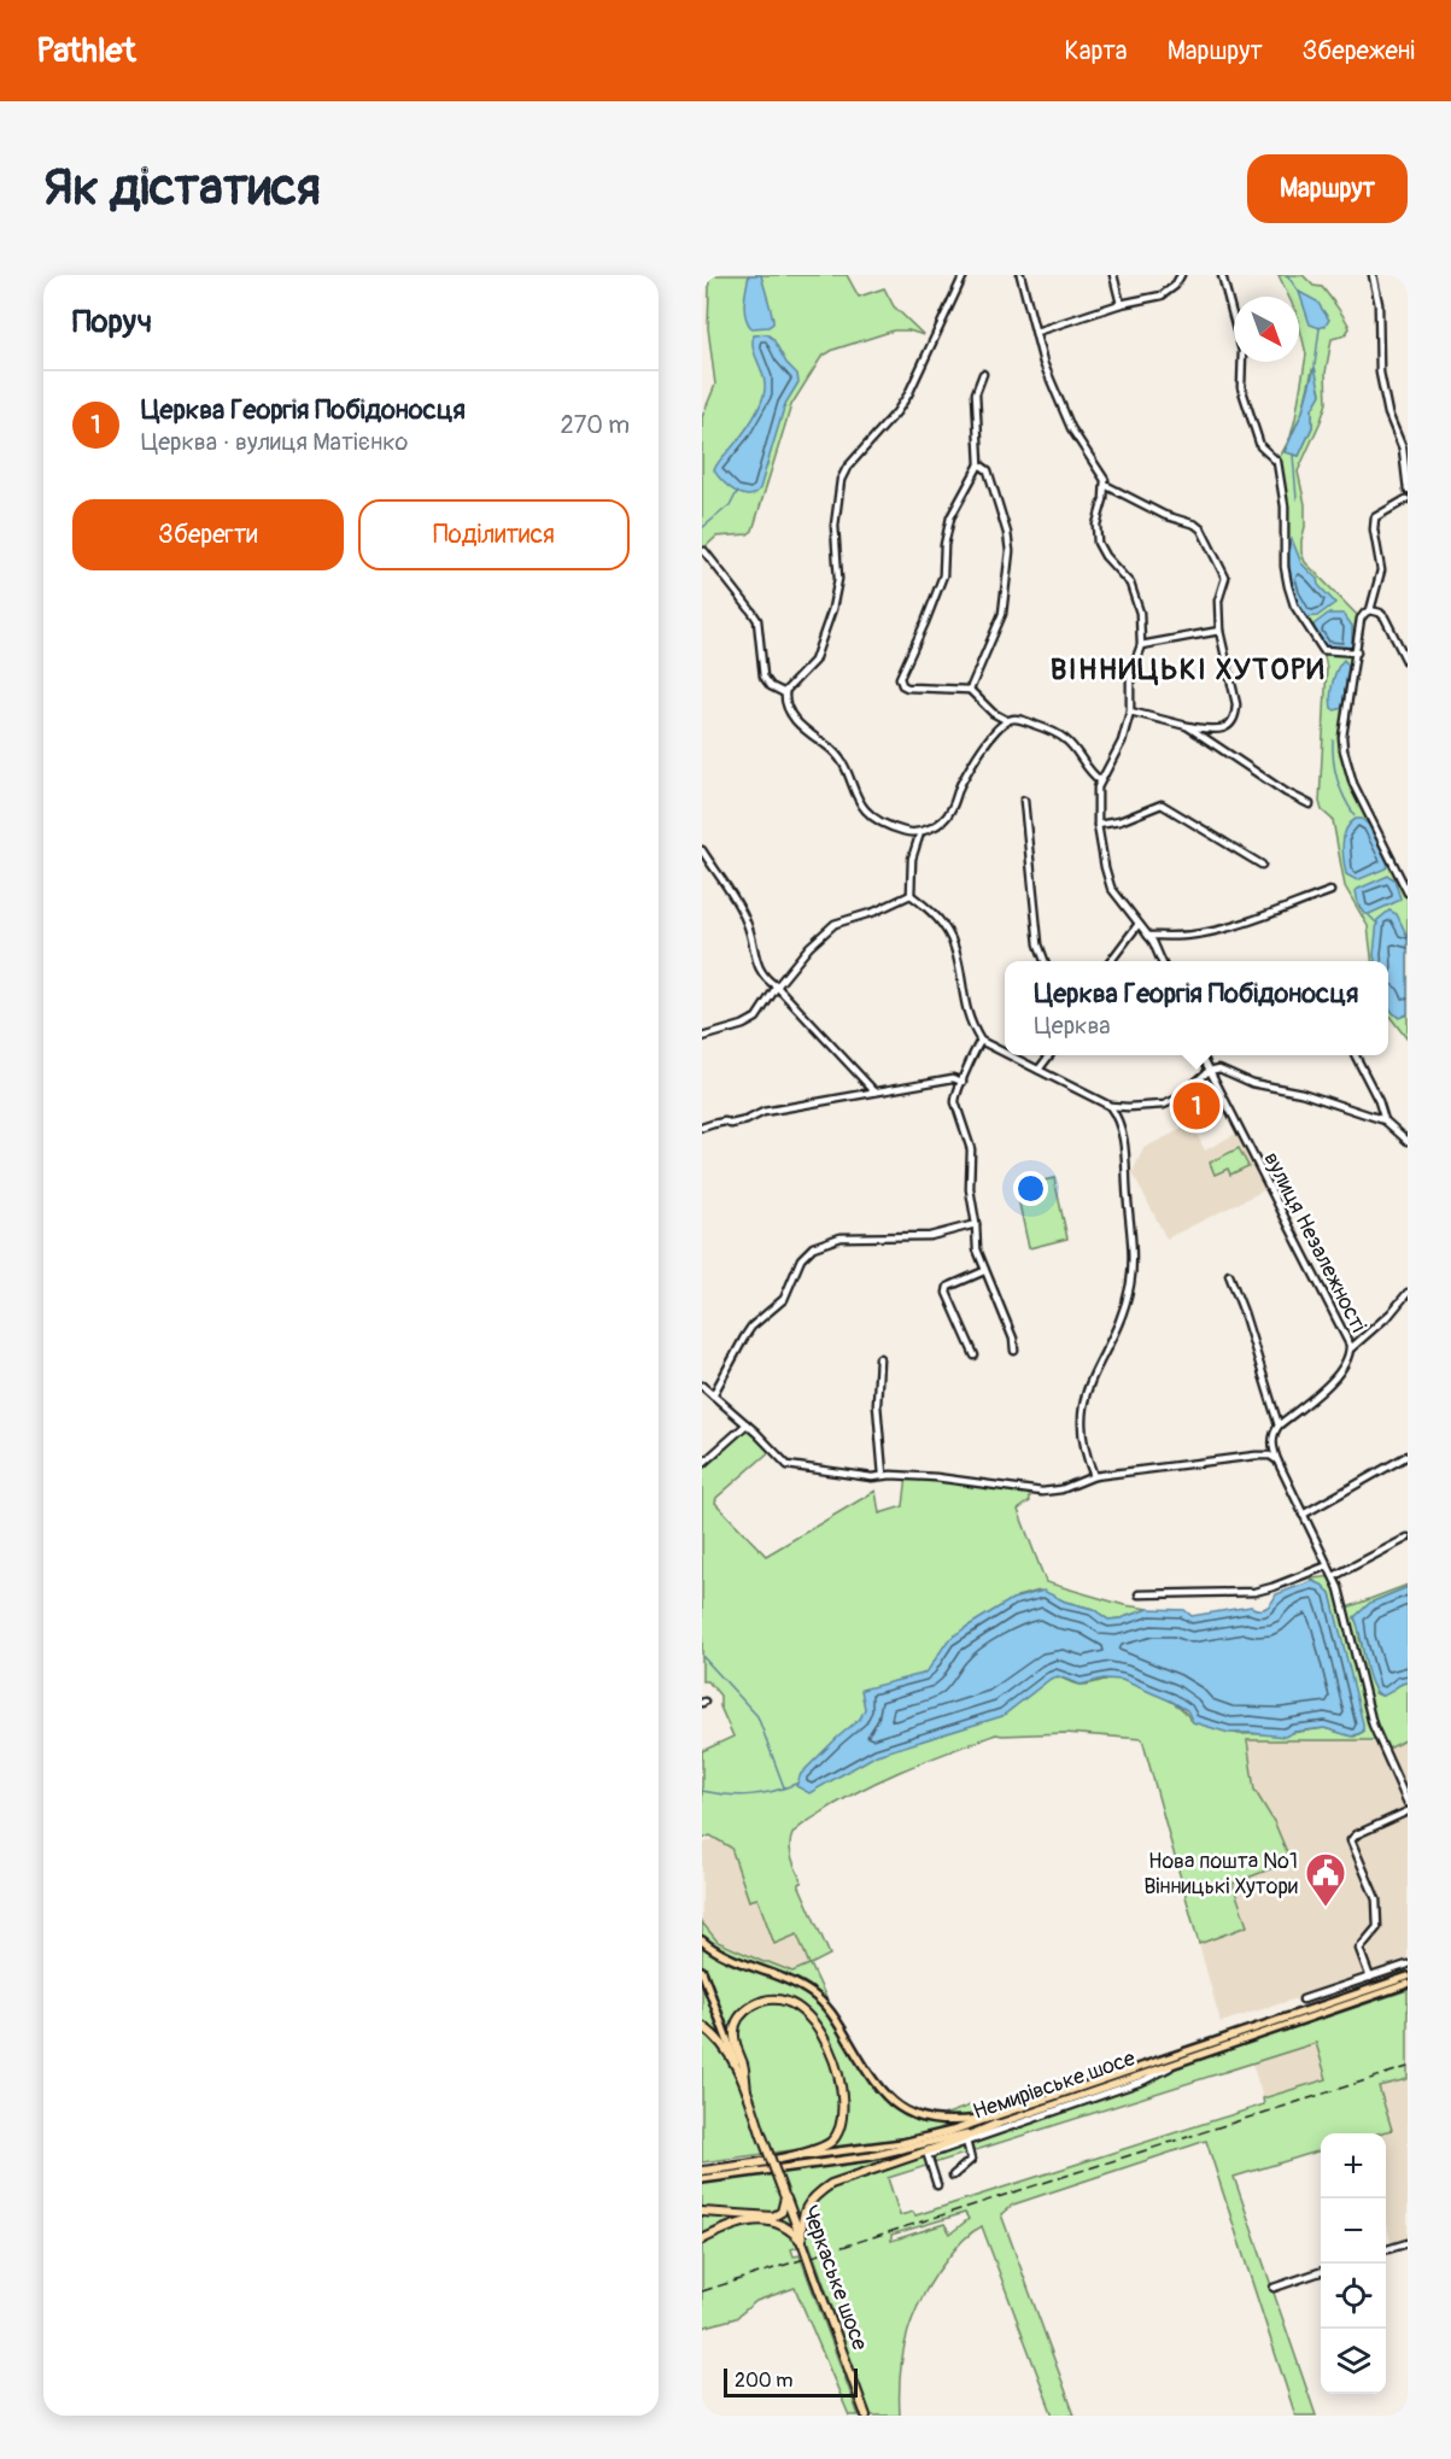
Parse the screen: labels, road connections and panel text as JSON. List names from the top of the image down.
{
  "streets": {
    "highway": ["Черкаське шосе"],
    "main road": ["Немирівське шосе"],
    "street": ["вулиця Незалежності"]
  },
  "districts": ["ВІННИЦЬКІ ХУТОРИ"],
  "places": {
    "public building": ["Нова пошта №1 Вінницькі Хутори"]
  },
  "scale_bar": "200 m",
  "north": "bottom right",
  "page": {
    "header": "Pathlet",
    "nav": ["Карта", "Маршрут", "Збережені"],
    "buttons": [
      "Маршрут",
      ["Зберегти", "Поділитися"]
    ],
    "title": "Як дістатися",
    "heading": "Поруч",
    "list": [
      {
        "mark": "1",
        "name": "Церква Георгія Побідоносця",
        "note": "Церква · вулиця Матієнко",
        "value": "270 m"
      }
    ],
    "popup": ["Церква Георгія Побідоносця", "Церква"],
    "pins": "1",
    "map_buttons": ["+", "−"],
    "scale": "200 m"
  }
}
